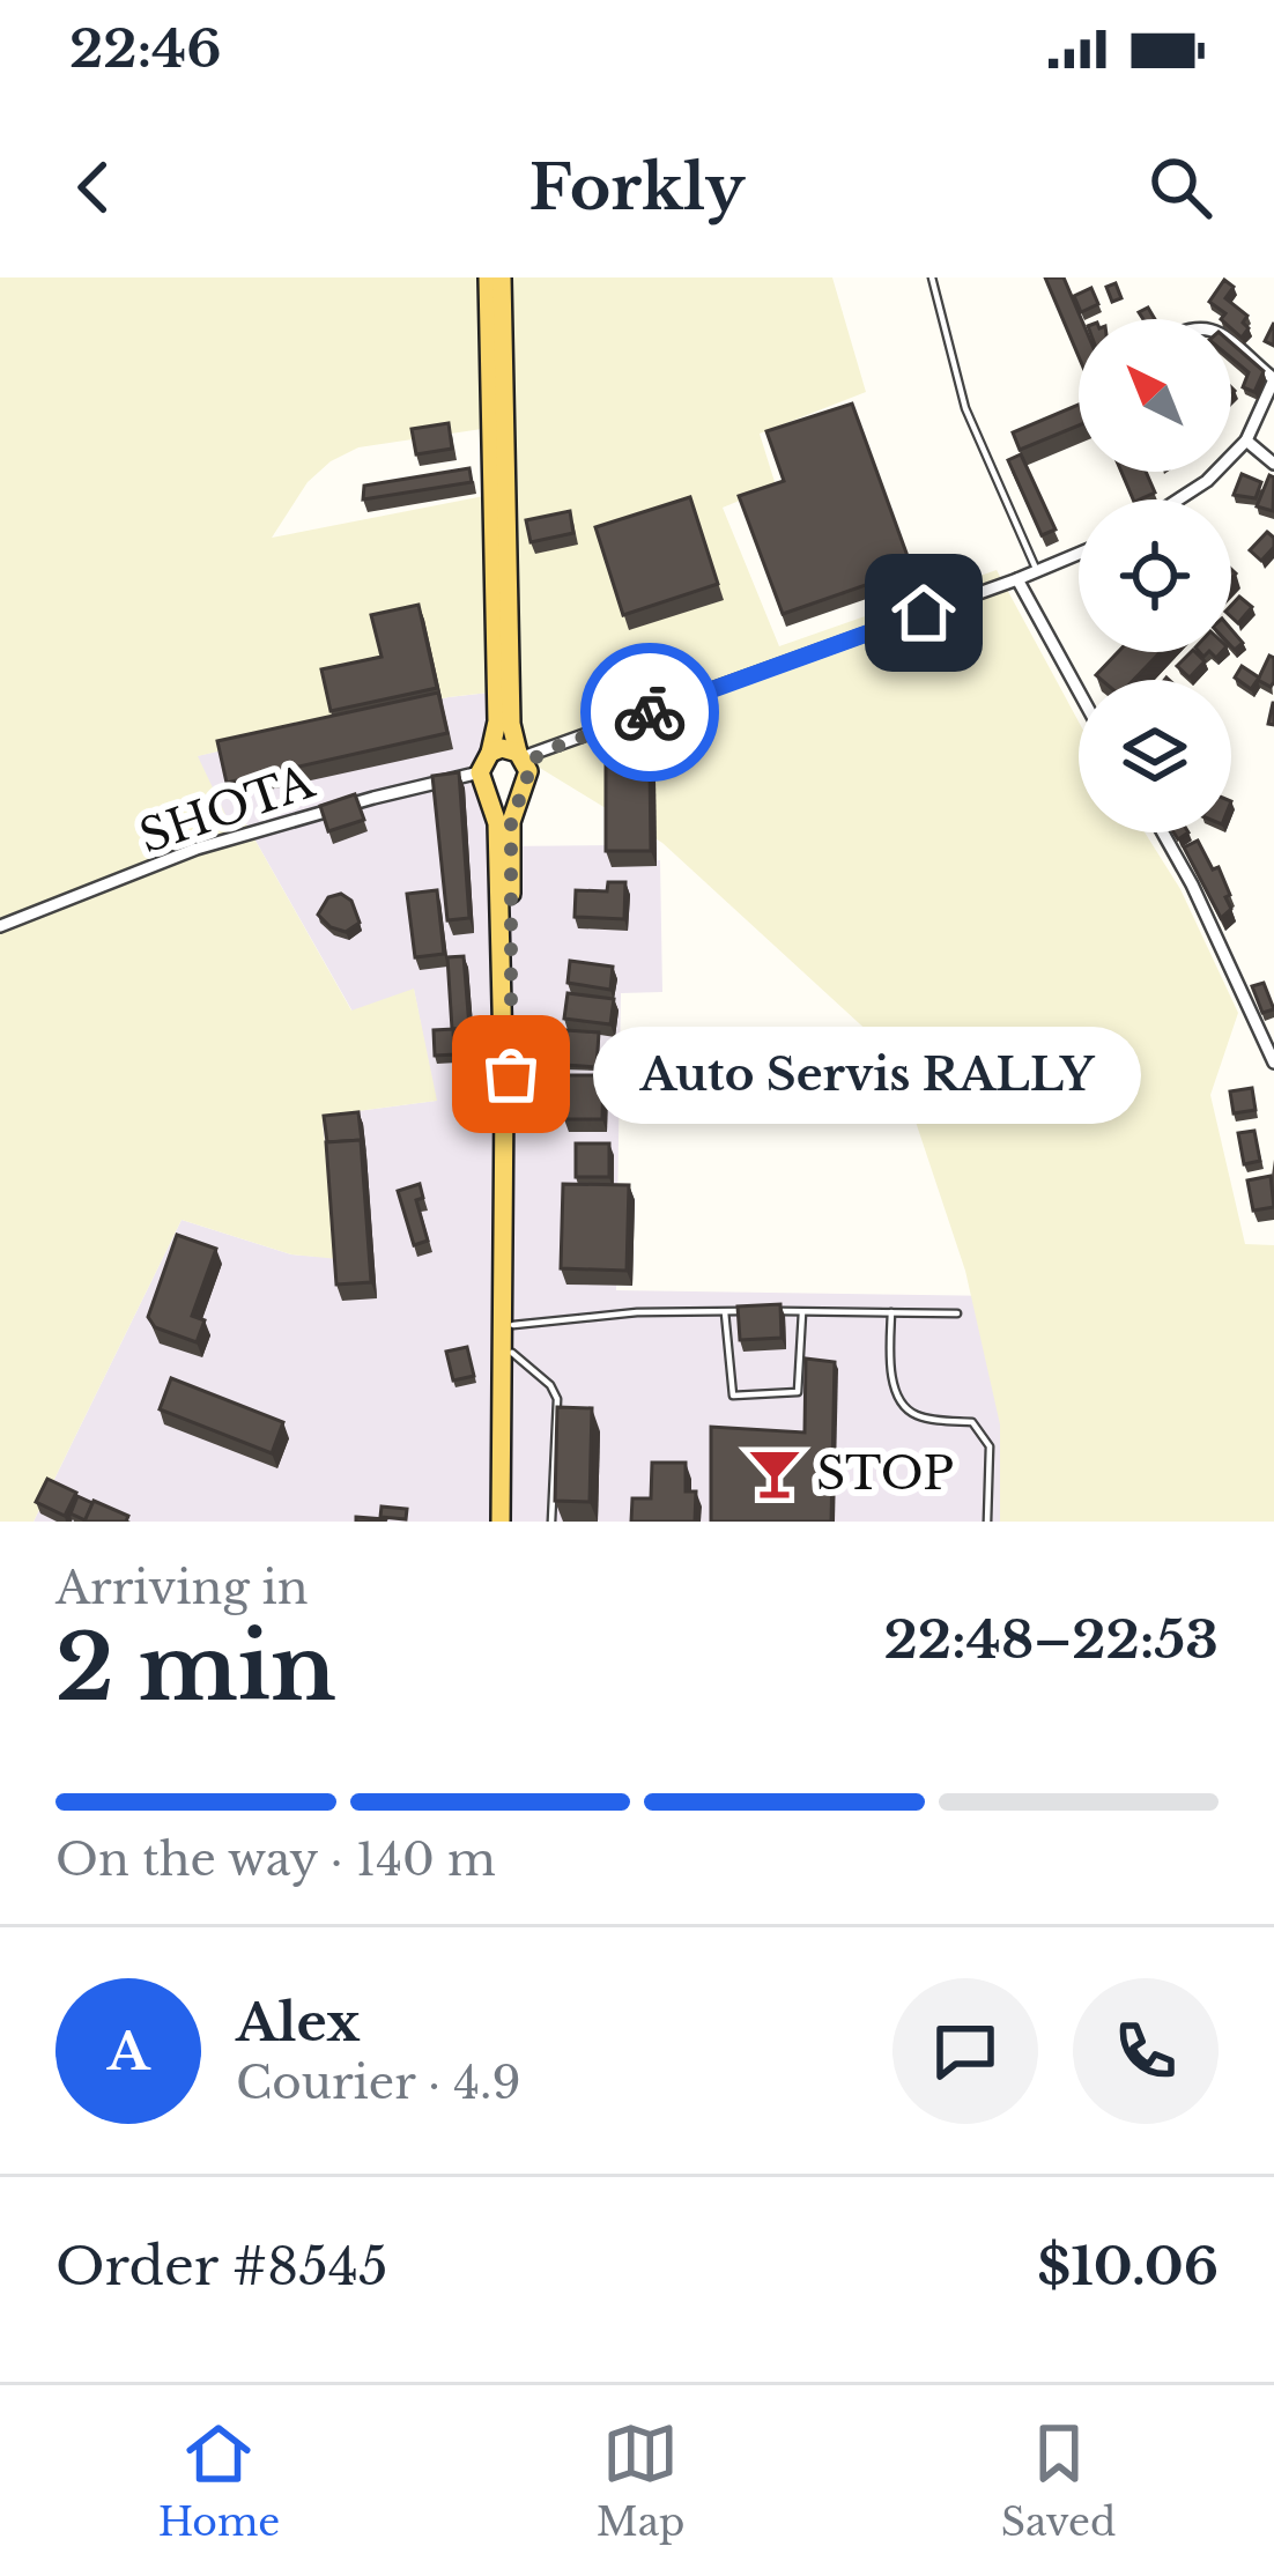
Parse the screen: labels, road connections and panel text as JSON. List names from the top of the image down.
{
  "streets": {
    "street": ["SHOTA"]
  },
  "places": {
    "other": ["Auto Servis RALLY"],
    "bar": ["STOP"]
  },
  "north": "top left",
  "page": {
    "status": "22:46",
    "header": "Forkly",
    "bubble": "Auto Servis RALLY",
    "heading": ["2 min", "Arriving in", "22:48–22:53"],
    "panel": [
      "Alex",
      "Courier · 4.9",
      "Order #8545",
      "$10.06"
    ],
    "bar": "On the way · 140 m",
    "round": "A",
    "tabs": ["Home", "Map", "Saved"]
  }
}
